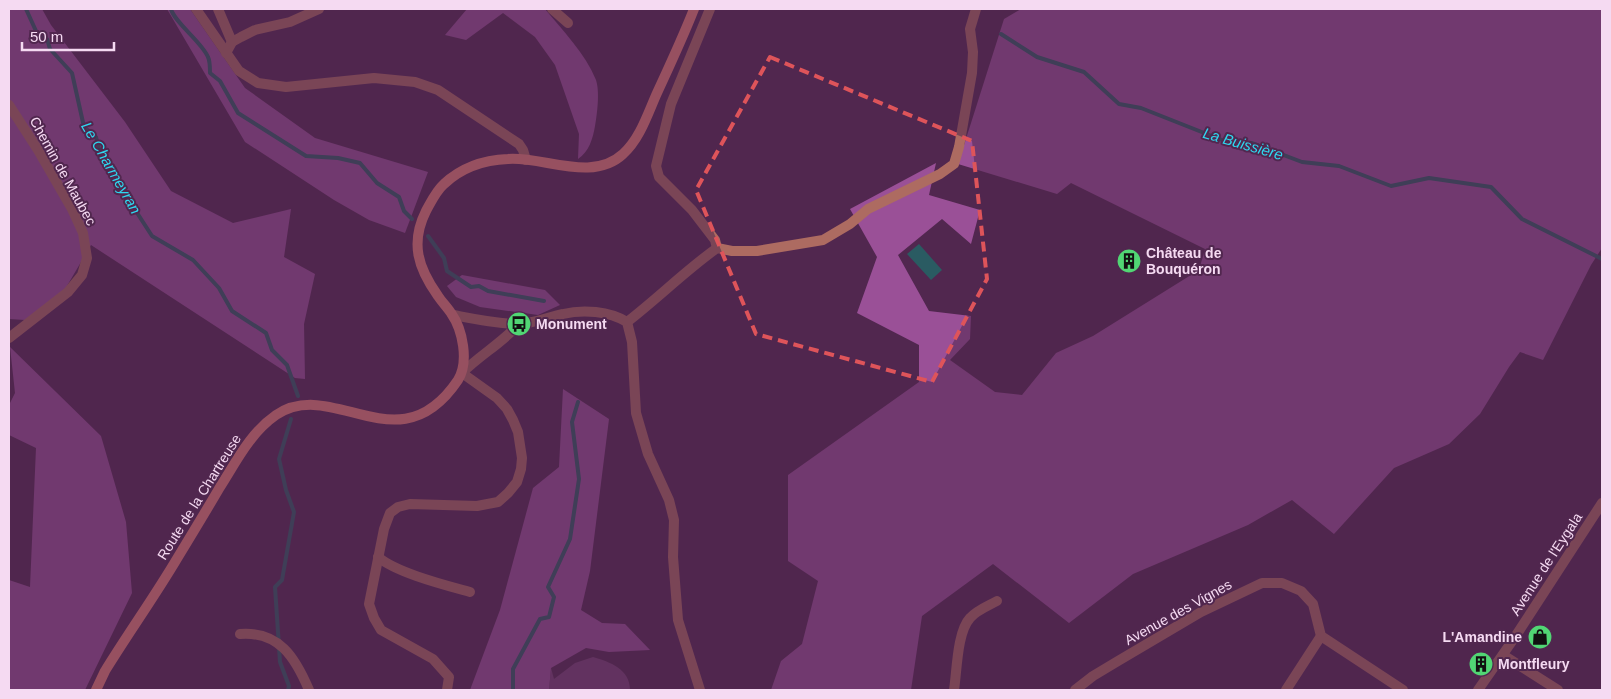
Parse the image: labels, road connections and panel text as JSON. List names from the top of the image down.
{
  "streets": {
    "main road": ["Route de la Chartreuse"],
    "street": ["Chemin de Maubec", "Avenue de l'Eygala", "Avenue des Vignes"]
  },
  "water": ["La Buissière", "Le Charmeyran"],
  "places": {
    "building": ["Château de Bouquéron", "Montfleury"],
    "bus stop": ["Monument"],
    "shop": ["L'Amandine"]
  },
  "scale_bar": "50 m"
}
